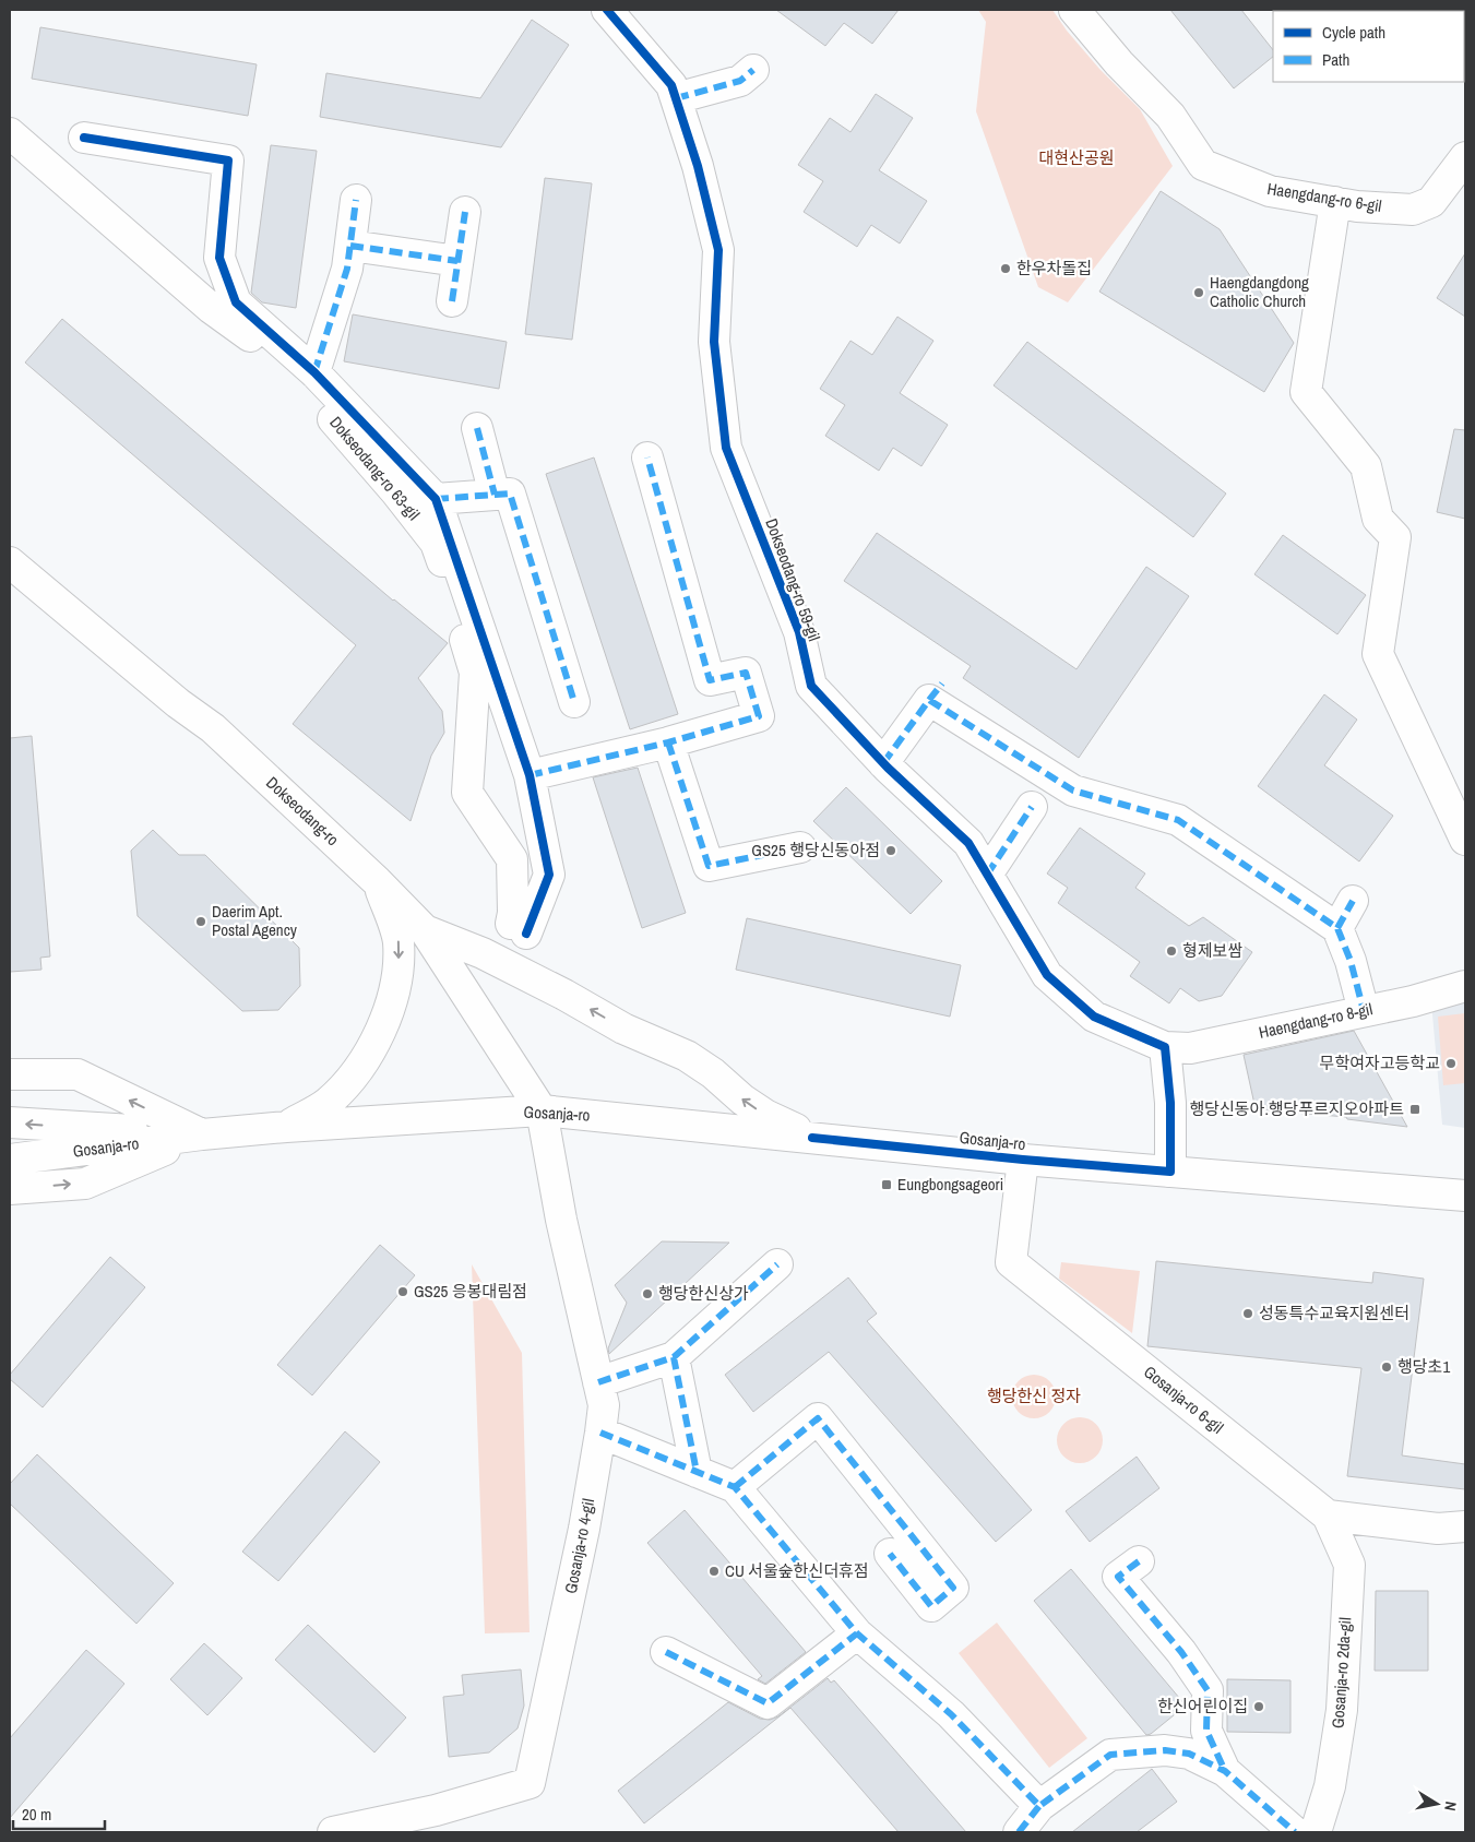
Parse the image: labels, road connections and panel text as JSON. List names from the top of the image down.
{
  "streets": {
    "street": [
      "Haengdang-ro 6-gil",
      "Dokseodang-ro 63-gil",
      "Dokseodang-ro 59-gil",
      "Dokseodang-ro",
      "Haengdang-ro 8-gil",
      "Gosanja-ro",
      "Gosanja-ro 6-gil",
      "Gosanja-ro 4-gil",
      "Gosanja-ro 2da-gil"
    ]
  },
  "crossings": [
    ["Dokseodang-ro 59-gil", "Haengdang-ro 8-gil"],
    ["Dokseodang-ro", "Gosanja-ro"],
    ["Dokseodang-ro", "Gosanja-ro 4-gil"],
    ["Gosanja-ro", "Gosanja-ro 6-gil"],
    ["Gosanja-ro", "Gosanja-ro 4-gil"],
    ["Gosanja-ro 6-gil", "Gosanja-ro 2da-gil"]
  ],
  "parks": ["대현산공원", "행당한신 정자"],
  "places": {
    "other": [
      "한우차돌집",
      "Haengdangdong Catholic Church",
      "GS25 행당신동아점",
      "Daerim Apt. Postal Agency",
      "형제보쌈",
      "무학여자고등학교",
      "GS25 응봉대림점",
      "행당한신상가",
      "성동특수교육지원센터",
      "행당초1",
      "CU 서울숲한신더휴점",
      "한신어린이집"
    ],
    "transit": ["행당신동아.행당푸르지오아파트", "Eungbongsageori"]
  },
  "legend": ["Cycle path", "Path"],
  "scale_bar": "20 m",
  "north": "right"
}
